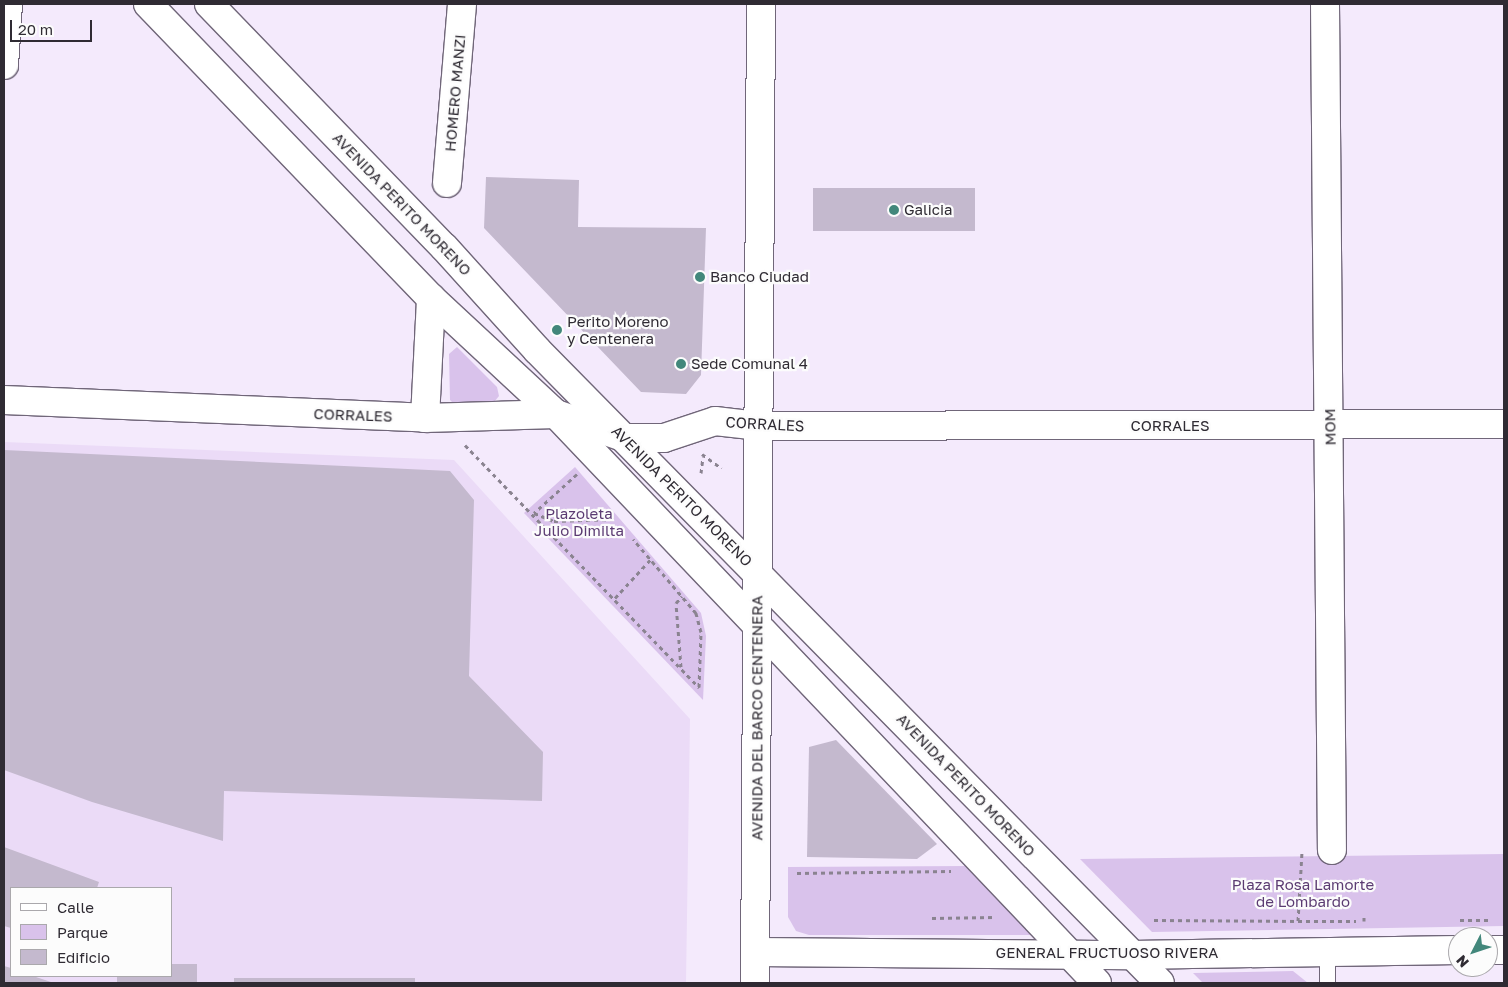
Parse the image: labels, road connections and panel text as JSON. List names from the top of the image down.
{
  "streets": {
    "main road": [
      "HOMERO MANZI",
      "AVENIDA PERITO MORENO",
      "CORRALES",
      "MOM",
      "AVENIDA DEL BARCO CENTENERA",
      "GENERAL FRUCTUOSO RIVERA"
    ]
  },
  "crossings": [
    ["AVENIDA PERITO MORENO", "CORRALES"],
    ["AVENIDA PERITO MORENO", "AVENIDA DEL BARCO CENTENERA"],
    ["AVENIDA PERITO MORENO", "GENERAL FRUCTUOSO RIVERA"],
    ["CORRALES", "MOM"],
    ["CORRALES", "AVENIDA DEL BARCO CENTENERA"],
    ["AVENIDA DEL BARCO CENTENERA", "GENERAL FRUCTUOSO RIVERA"]
  ],
  "parks": ["Plazoleta Julio Dimilta", "Plaza Rosa Lamorte de Lombardo"],
  "places": [
    "Galicia",
    "Banco Ciudad",
    "Perito Moreno y Centenera",
    "Sede Comunal 4"
  ],
  "legend": ["Calle", "Parque", "Edificio"],
  "scale_bar": "20 m",
  "north": "bottom left"
}
